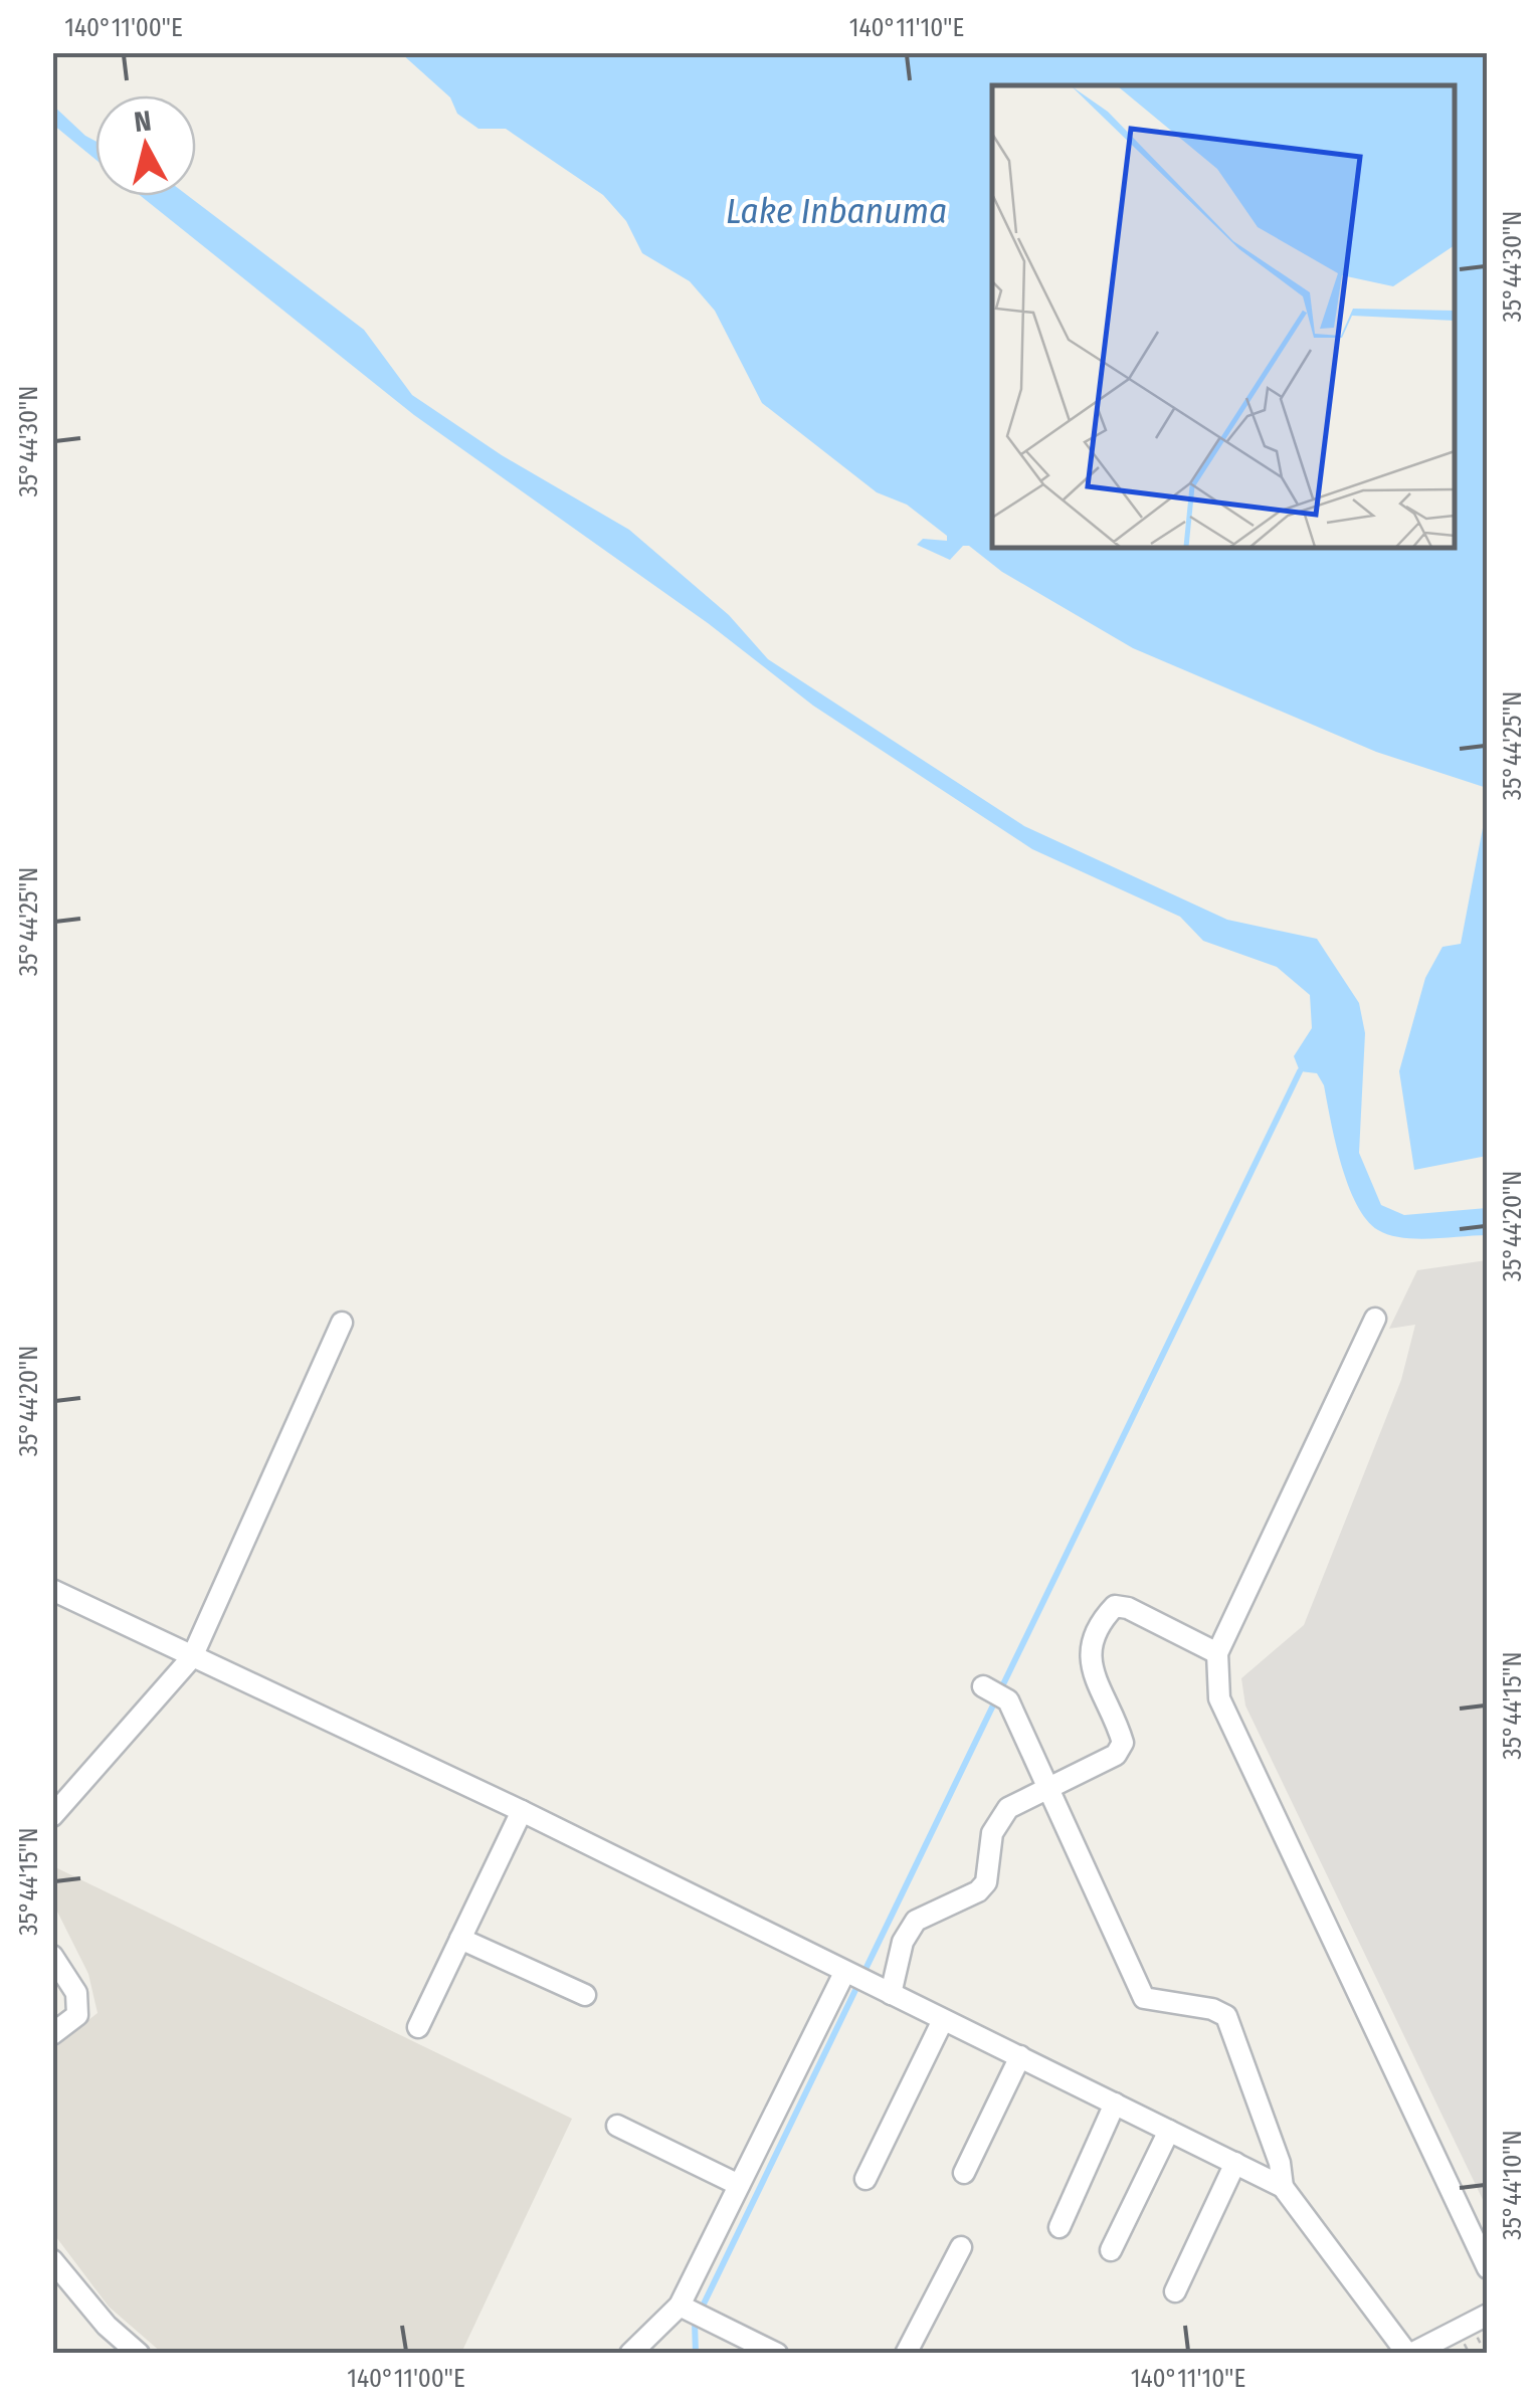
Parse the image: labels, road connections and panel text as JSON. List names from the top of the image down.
{
  "water": ["Lake Inbanuma"],
  "north": "top",
  "coordinates": [
    "140°11'00\"E",
    "140°11'10\"E",
    "35°44'30\"N",
    "35°44'25\"N",
    "35°44'20\"N",
    "35°44'15\"N",
    "35°44'10\"N"
  ]
}
